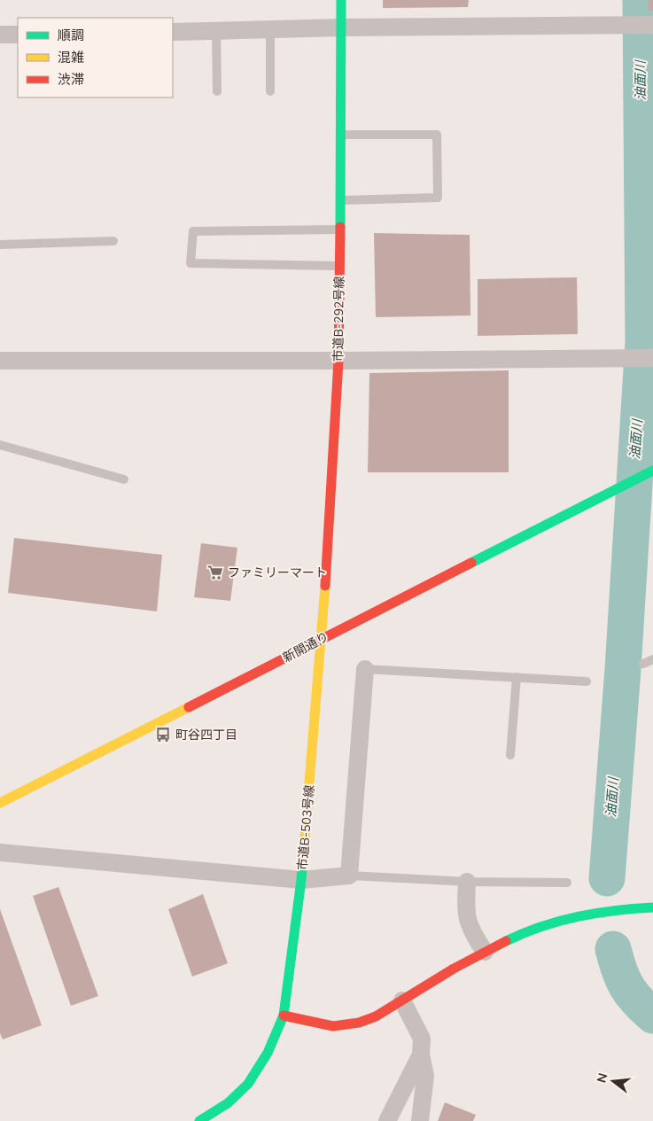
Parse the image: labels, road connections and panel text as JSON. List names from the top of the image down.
{
  "streets": {
    "street": ["市道B-292号線", "新開通り", "市道B-503号線"]
  },
  "crossings": [
    ["市道B-292号線", "新開通り"],
    ["市道B-292号線", "市道B-503号線"],
    ["新開通り", "市道B-503号線"]
  ],
  "water": ["油面川"],
  "places": {
    "supermarket": ["ファミリーマート"],
    "bus stop": ["町谷四丁目"]
  },
  "legend": ["順調", "混雑", "渋滞"],
  "north": "left"
}
